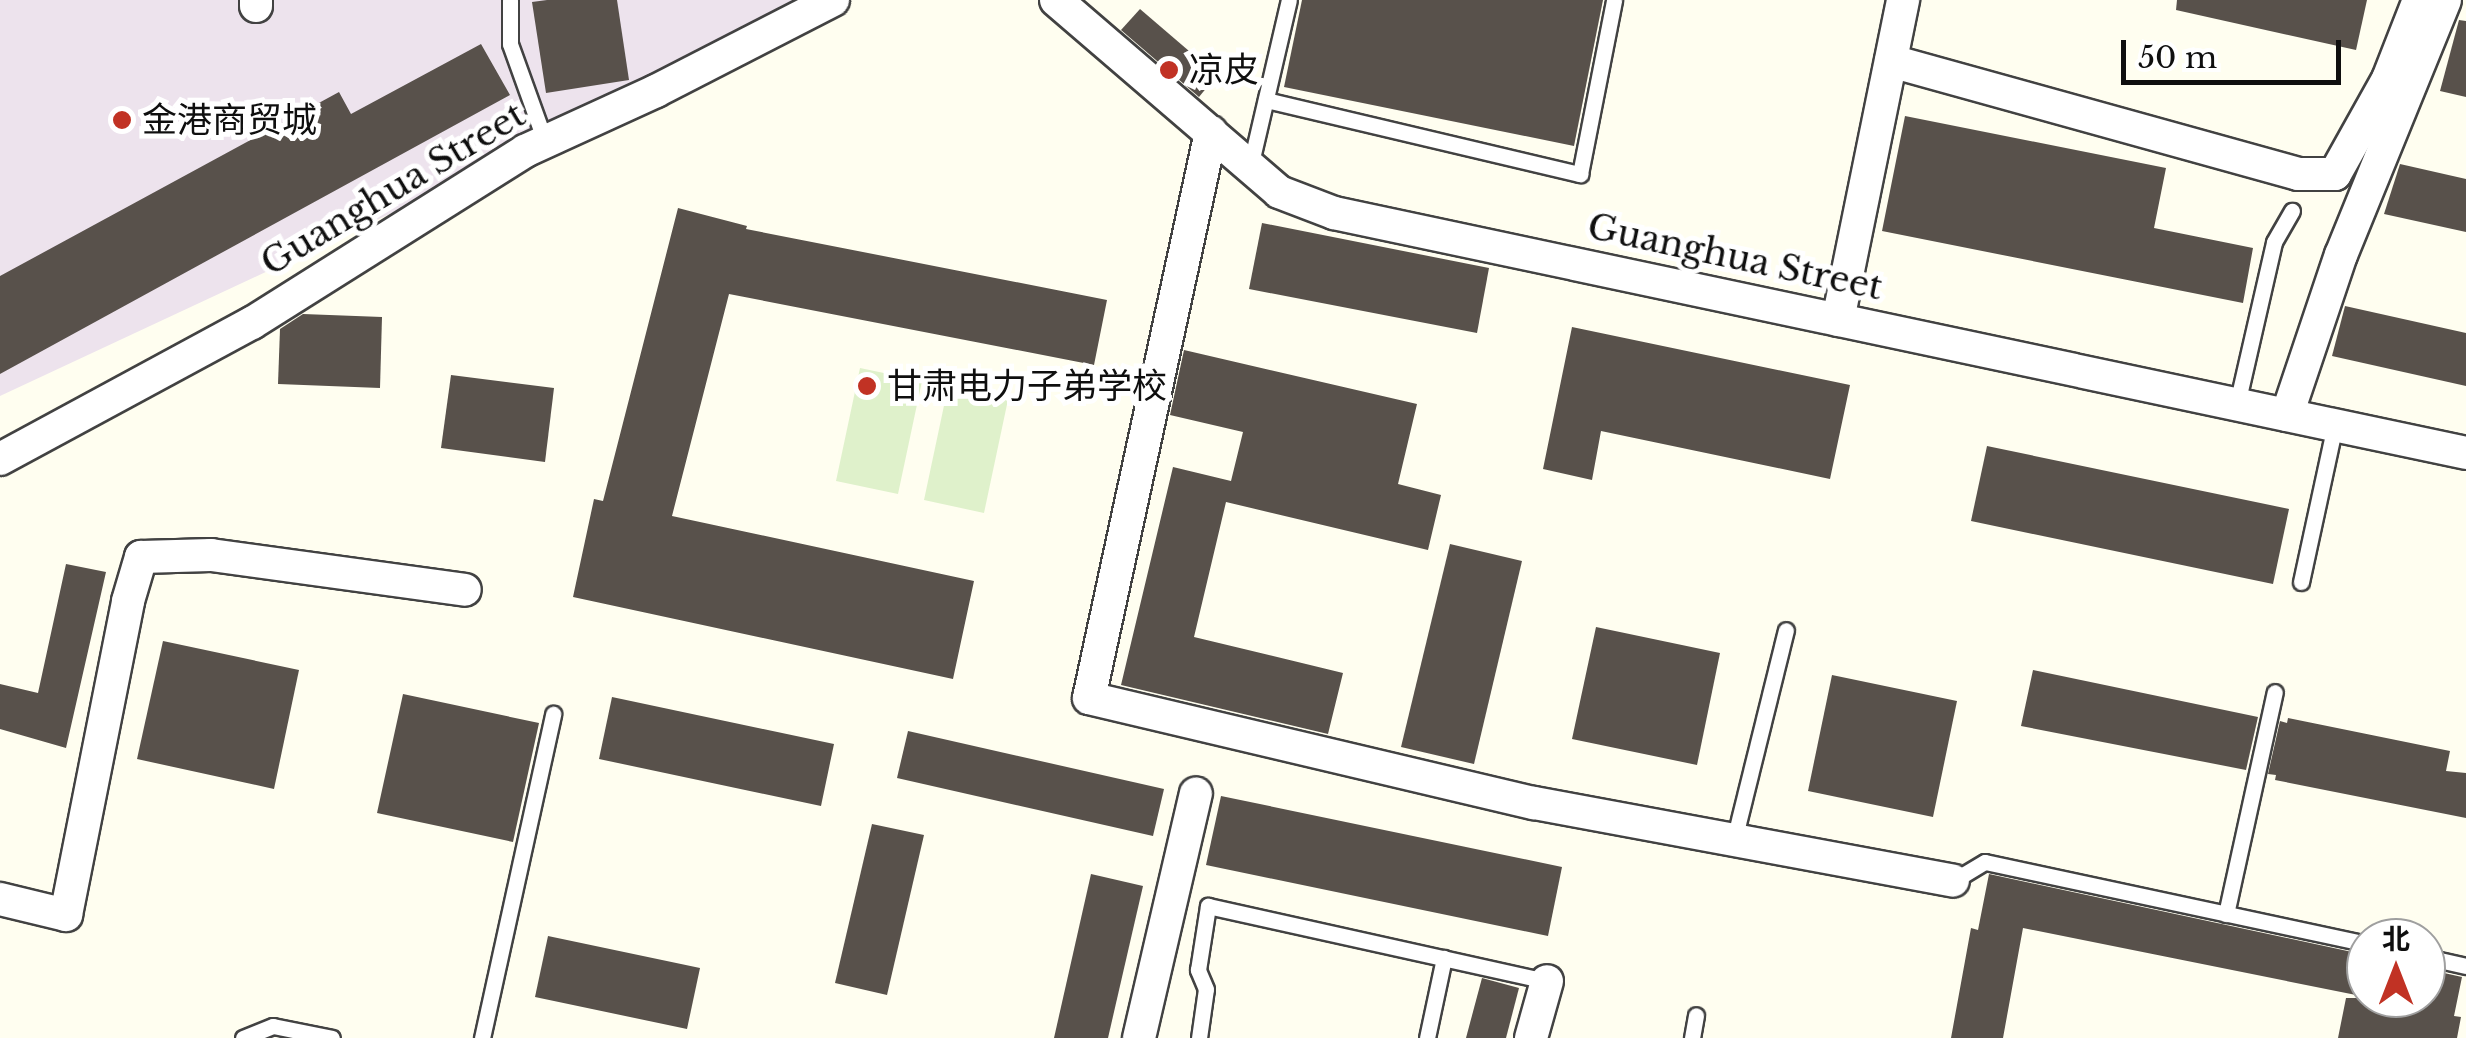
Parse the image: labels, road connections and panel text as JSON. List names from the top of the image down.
{
  "streets": {
    "street": ["Guanghua Street"]
  },
  "places": ["凉皮", "金港商贸城", "甘肃电力子弟学校"],
  "scale_bar": "50 m",
  "north": "top"
}
